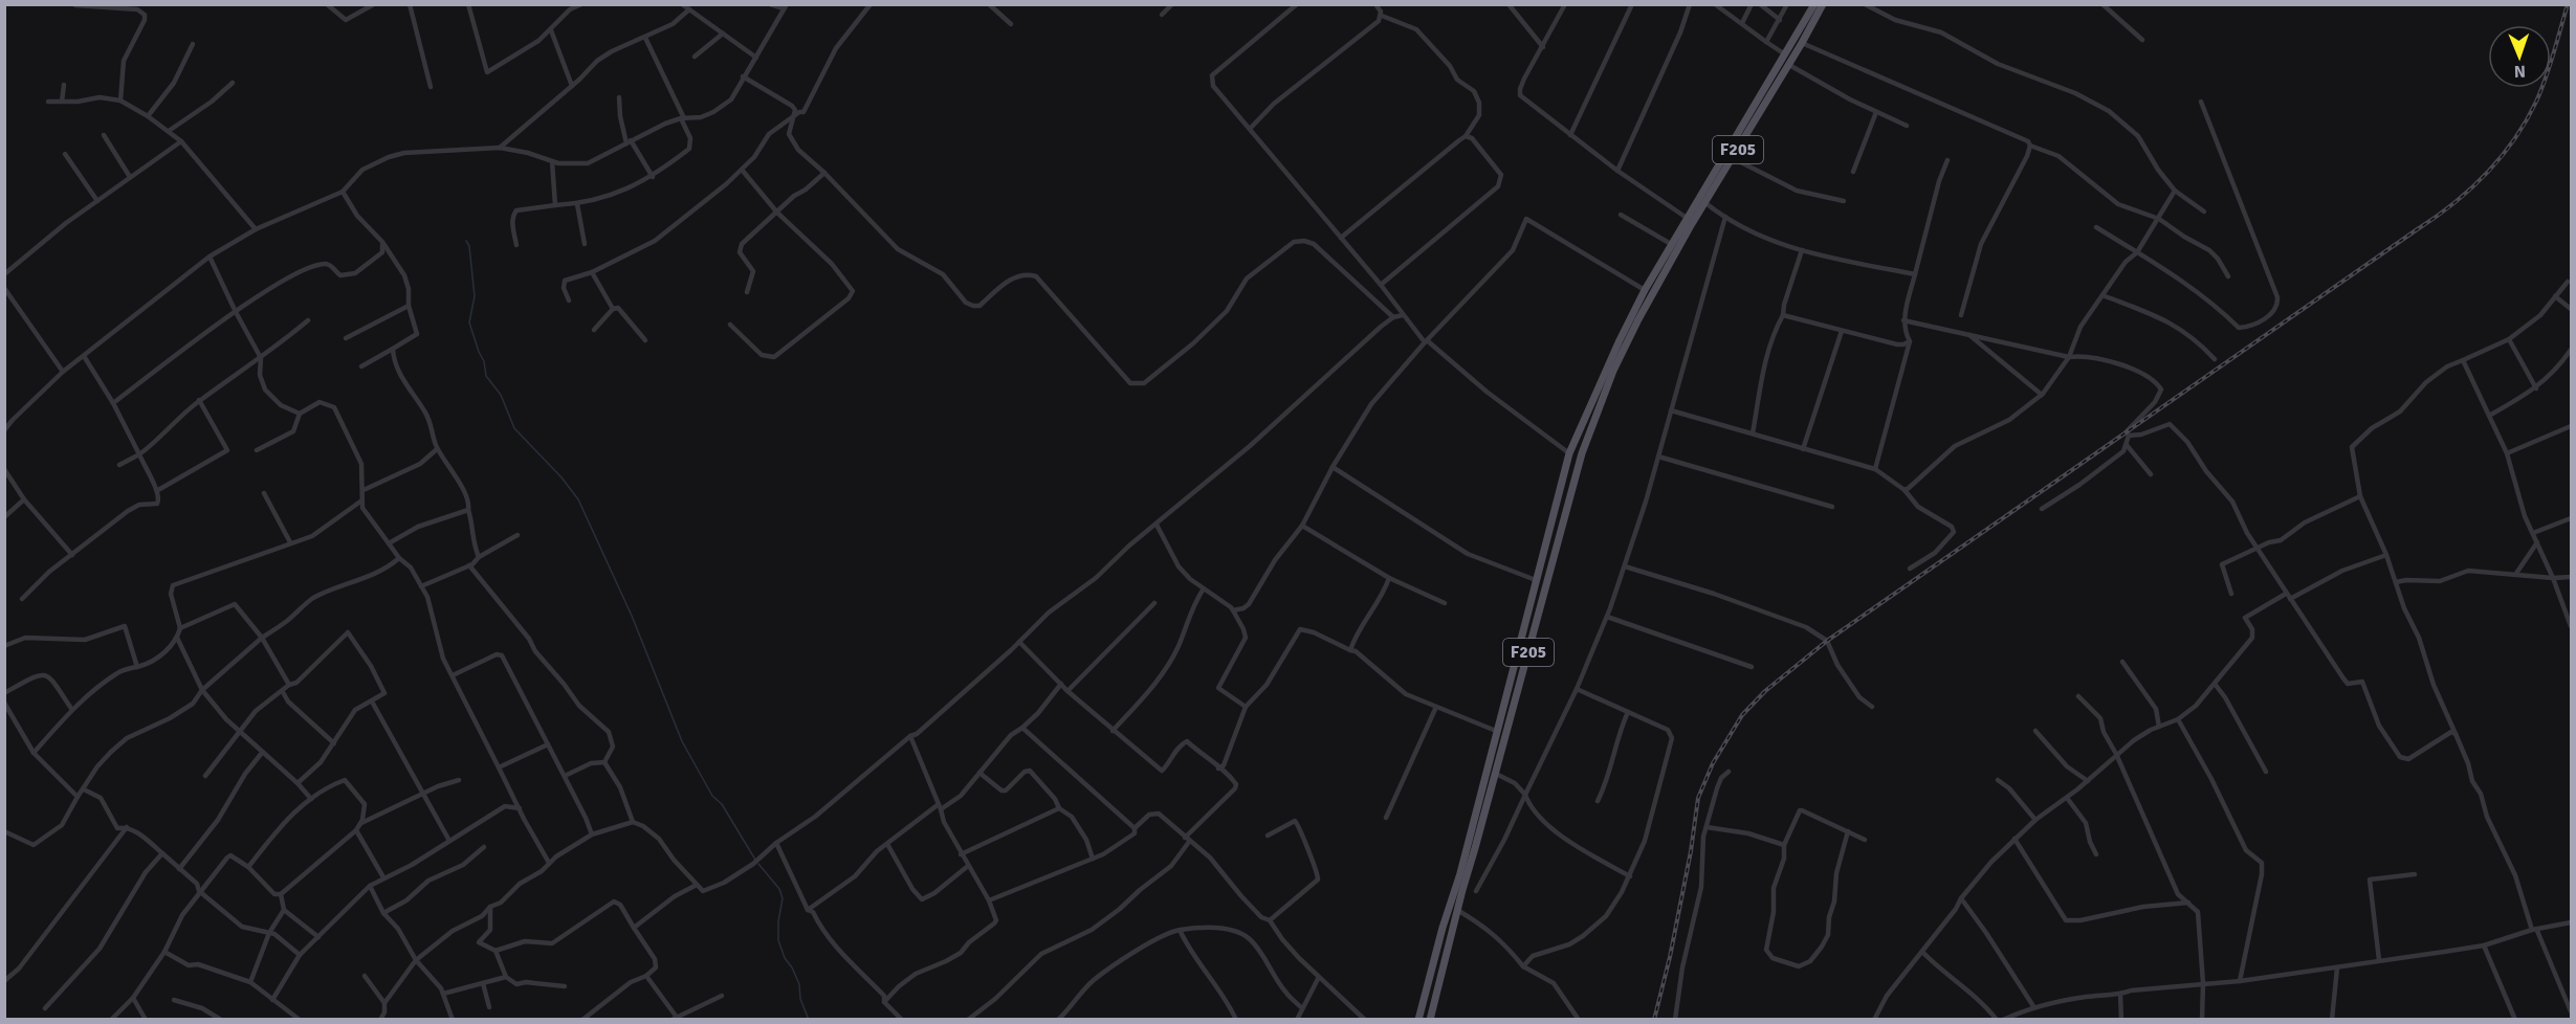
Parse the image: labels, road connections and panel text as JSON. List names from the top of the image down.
{
  "streets": {
    "main road": ["F205"]
  },
  "north": "bottom"
}
